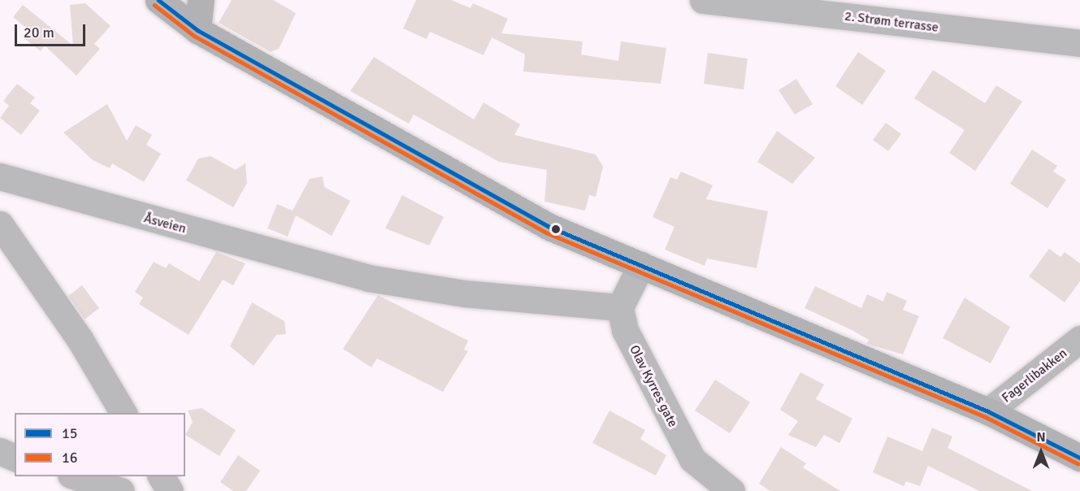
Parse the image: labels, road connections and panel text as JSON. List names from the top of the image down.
{
  "streets": {
    "street": [
      "2. Strøm terrasse",
      "Åsveien",
      "Fagerlibakken",
      "Olav Kyrres gate"
    ]
  },
  "crossings": [
    ["Åsveien", "Olav Kyrres gate"]
  ],
  "lines": ["transit line 15", "transit line 16"],
  "legend": ["15", "16"],
  "scale_bar": "20 m",
  "north": "top"
}
